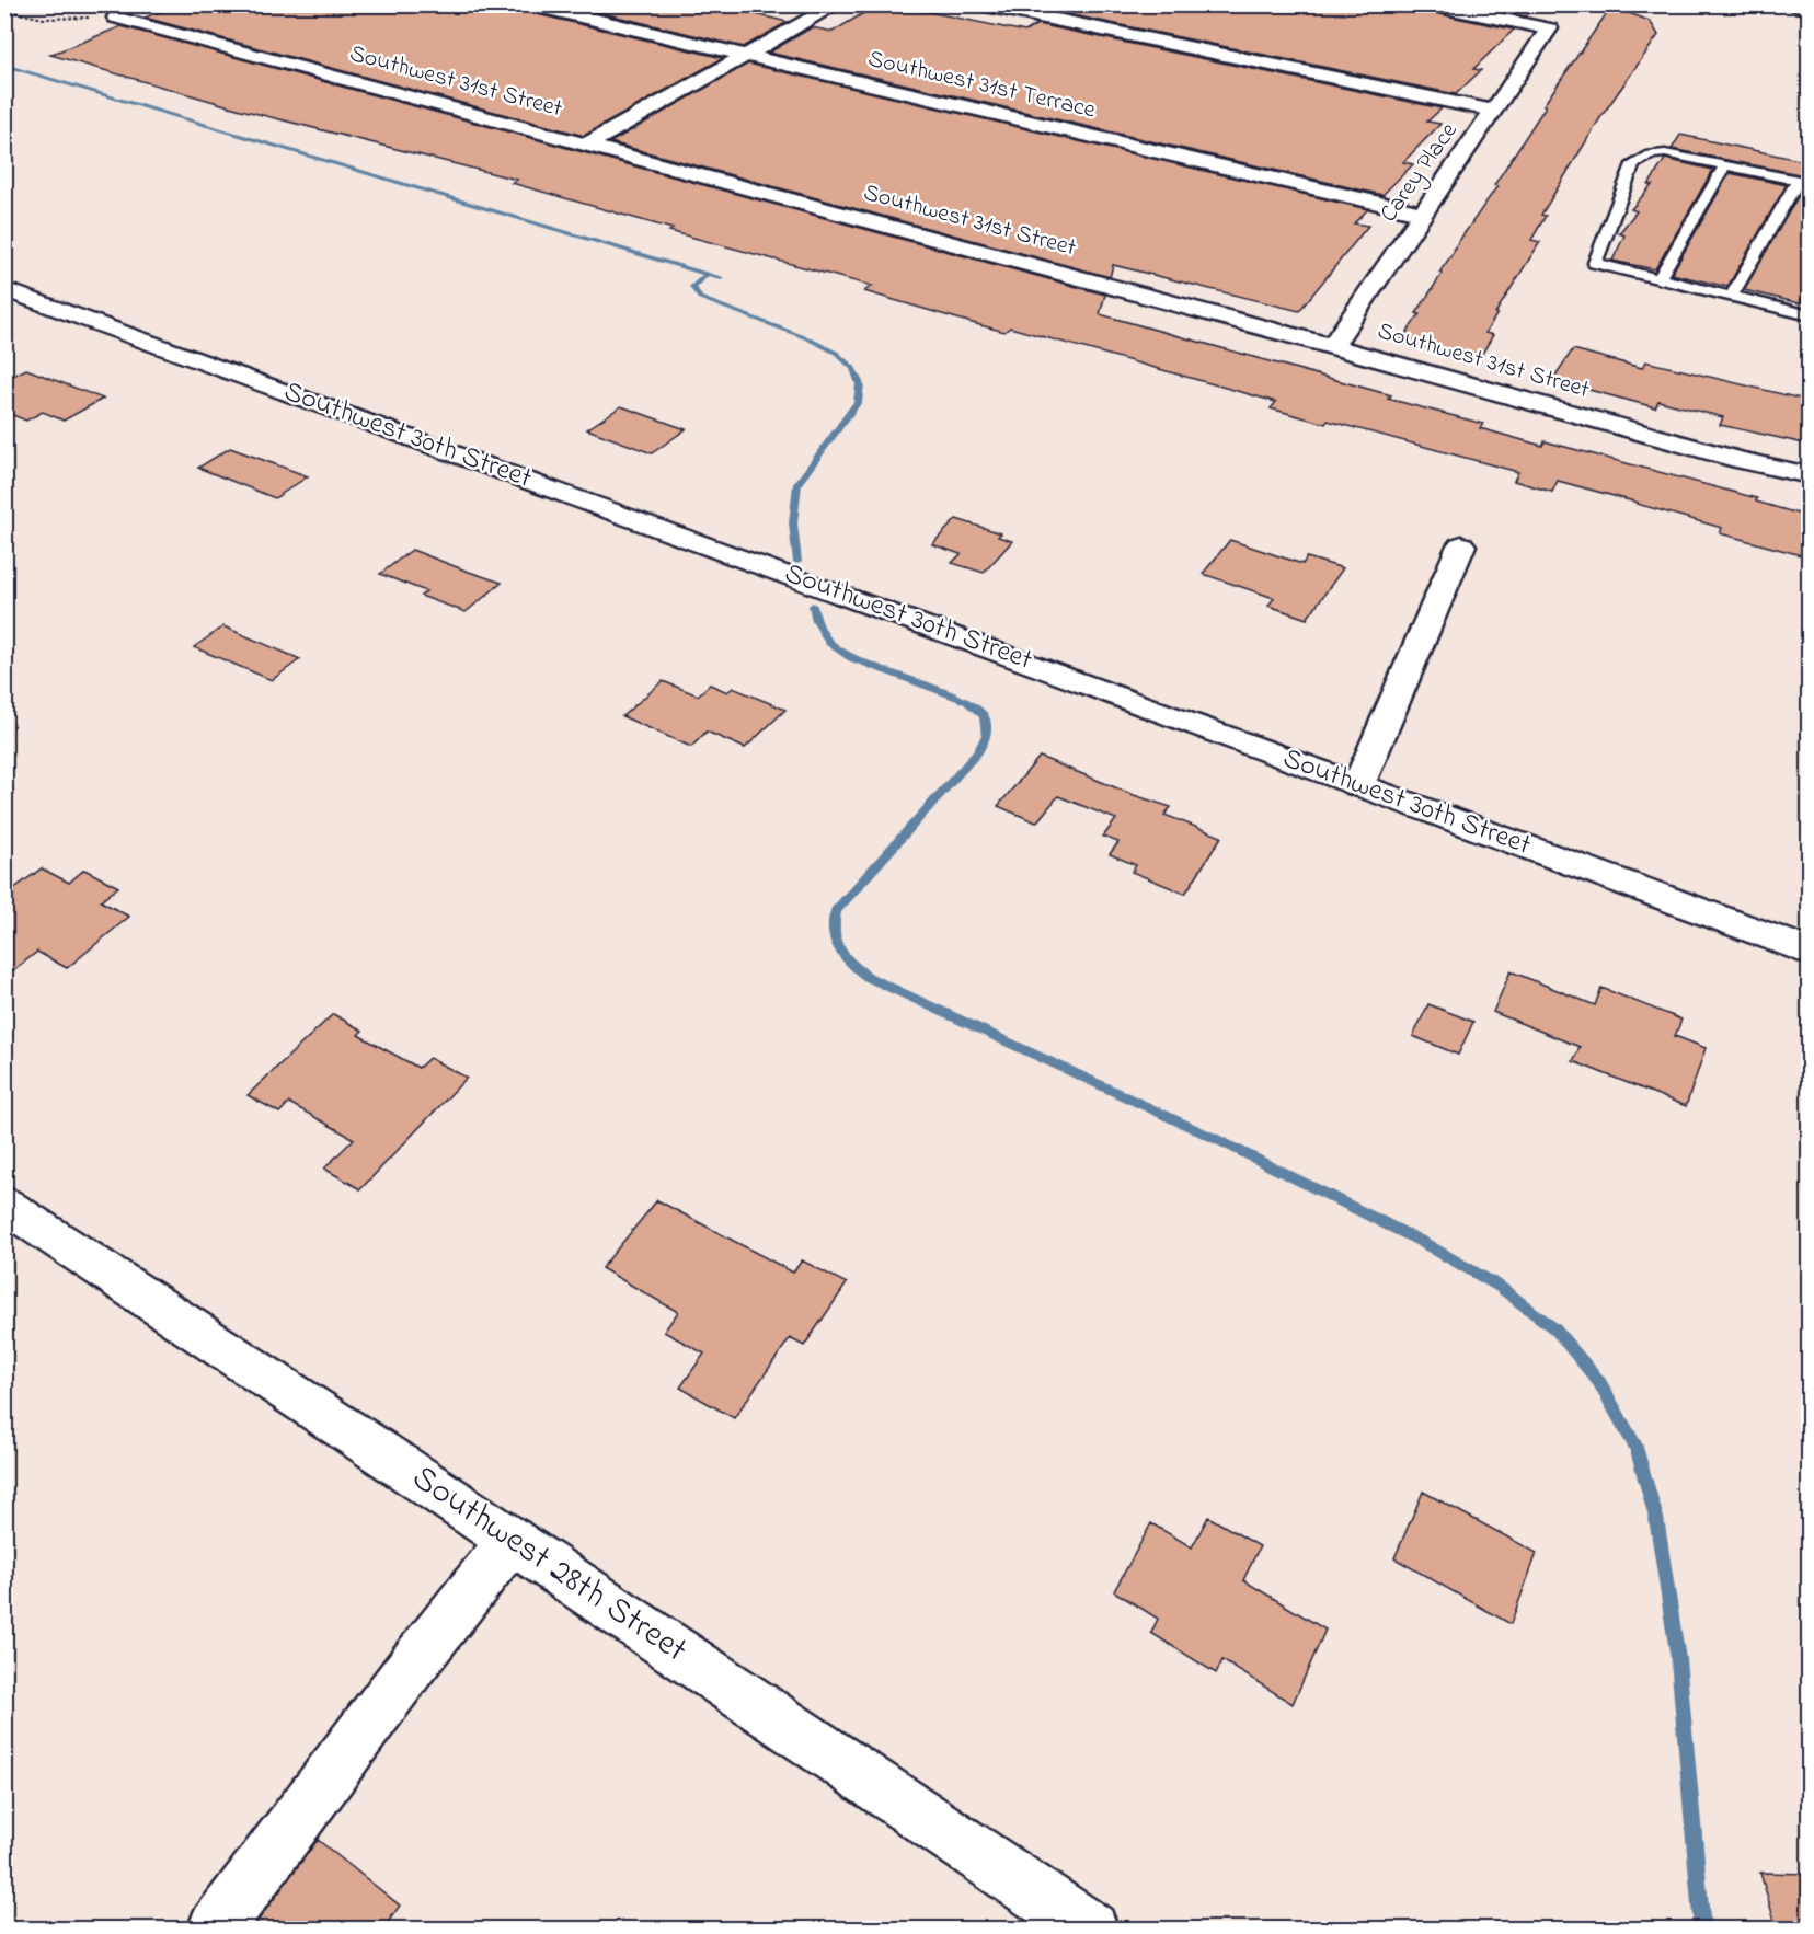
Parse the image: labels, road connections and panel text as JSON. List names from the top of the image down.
{
  "streets": {
    "street": [
      "Southwest 31st Street",
      "Southwest 31st Terrace",
      "Carey Place",
      "Southwest 30th Street",
      "Southwest 28th Street"
    ]
  },
  "crossings": [
    ["Southwest 31st Street", "Carey Place"],
    ["Southwest 31st Terrace", "Carey Place"]
  ]
}
